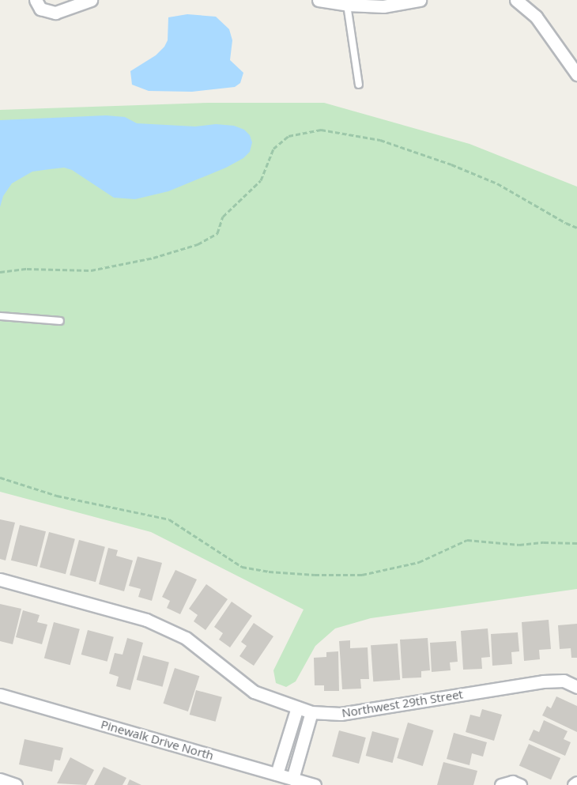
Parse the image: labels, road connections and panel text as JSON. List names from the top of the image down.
{
  "streets": {
    "street": ["Northwest 29th Street", "Pinewalk Drive North"]
  }
}
